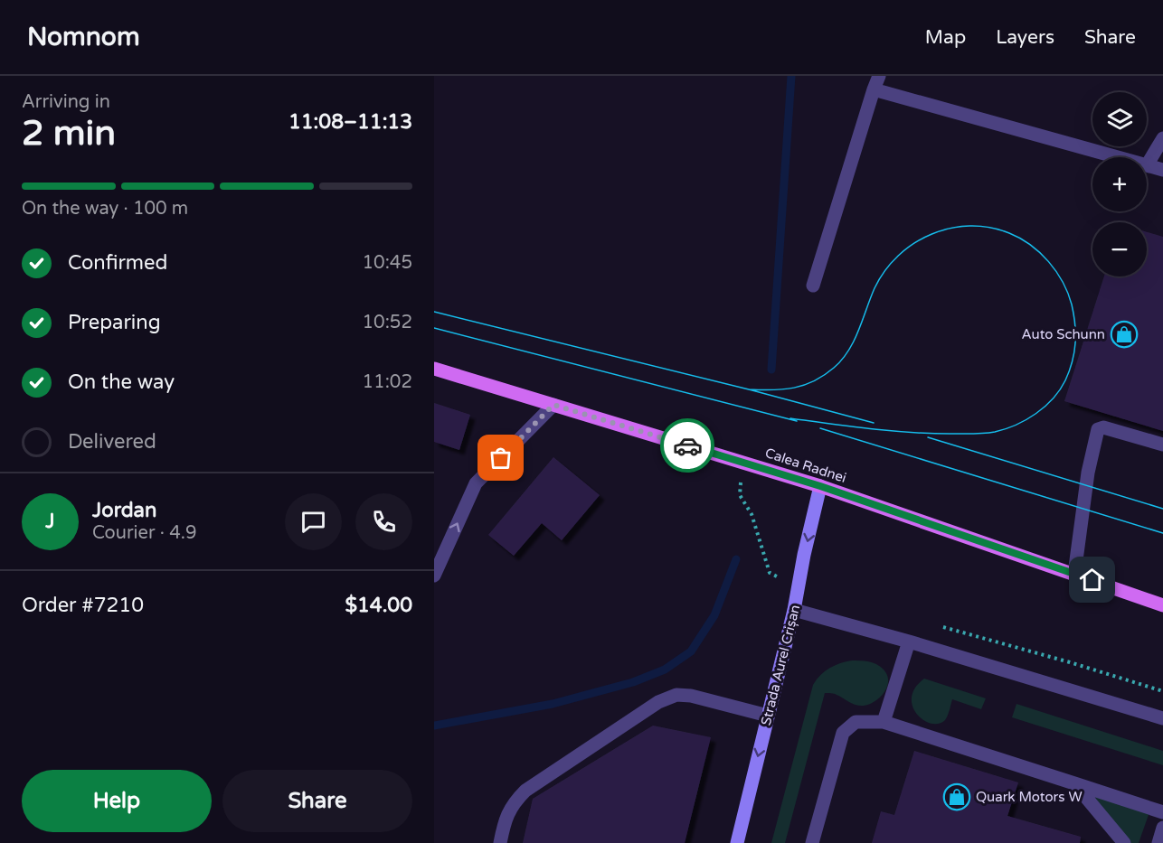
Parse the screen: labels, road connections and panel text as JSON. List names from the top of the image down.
{
  "streets": {
    "main road": ["Calea Radnei", "Strada Aurel Crișan"]
  },
  "crossings": [
    ["Calea Radnei", "Strada Aurel Crișan"]
  ],
  "one_way": ["Strada Aurel Crișan"],
  "places": {
    "shop": ["Auto Schunn", "Quark Motors W"]
  },
  "page": {
    "header": "Nomnom",
    "nav": ["Map", "Layers", "Share"],
    "heading": ["2 min", "Arriving in", "11:08–11:13"],
    "panel": [
      "Jordan",
      "Courier · 4.9",
      "Order #7210",
      "$14.00"
    ],
    "map_buttons": ["+", "−"],
    "bar": "On the way · 100 m",
    "list": [
      ["Confirmed", "10:45"],
      ["Preparing", "10:52"],
      ["On the way", "11:02"],
      "Delivered"
    ],
    "round": "J",
    "buttons": ["Help", "Share"]
  }
}
